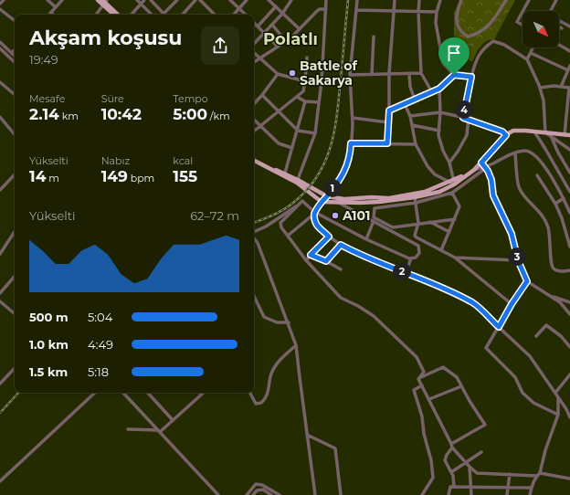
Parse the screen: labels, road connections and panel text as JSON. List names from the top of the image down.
{
  "districts": ["Polatlı"],
  "places": ["Battle of Sakarya", "A101"],
  "north": "bottom right",
  "page": {
    "heading": ["Akşam koşusu", "19:49"],
    "stats": [
      ["Mesafe", "2.14 km"],
      ["Süre", "10:42"],
      ["Tempo", "5:00 /km"],
      ["Yükselti", "14 m"],
      ["Nabız", "149 bpm"],
      ["kcal", "155"]
    ],
    "pins": [
      "4",
      "1",
      "3",
      "2"
    ],
    "chart": ["Yükselti", "62–72 m"],
    "list": [
      {
        "name": "500 m",
        "note": "5:04"
      },
      {
        "name": "1.0 km",
        "note": "4:49"
      },
      {
        "name": "1.5 km",
        "note": "5:18"
      }
    ]
  }
}
